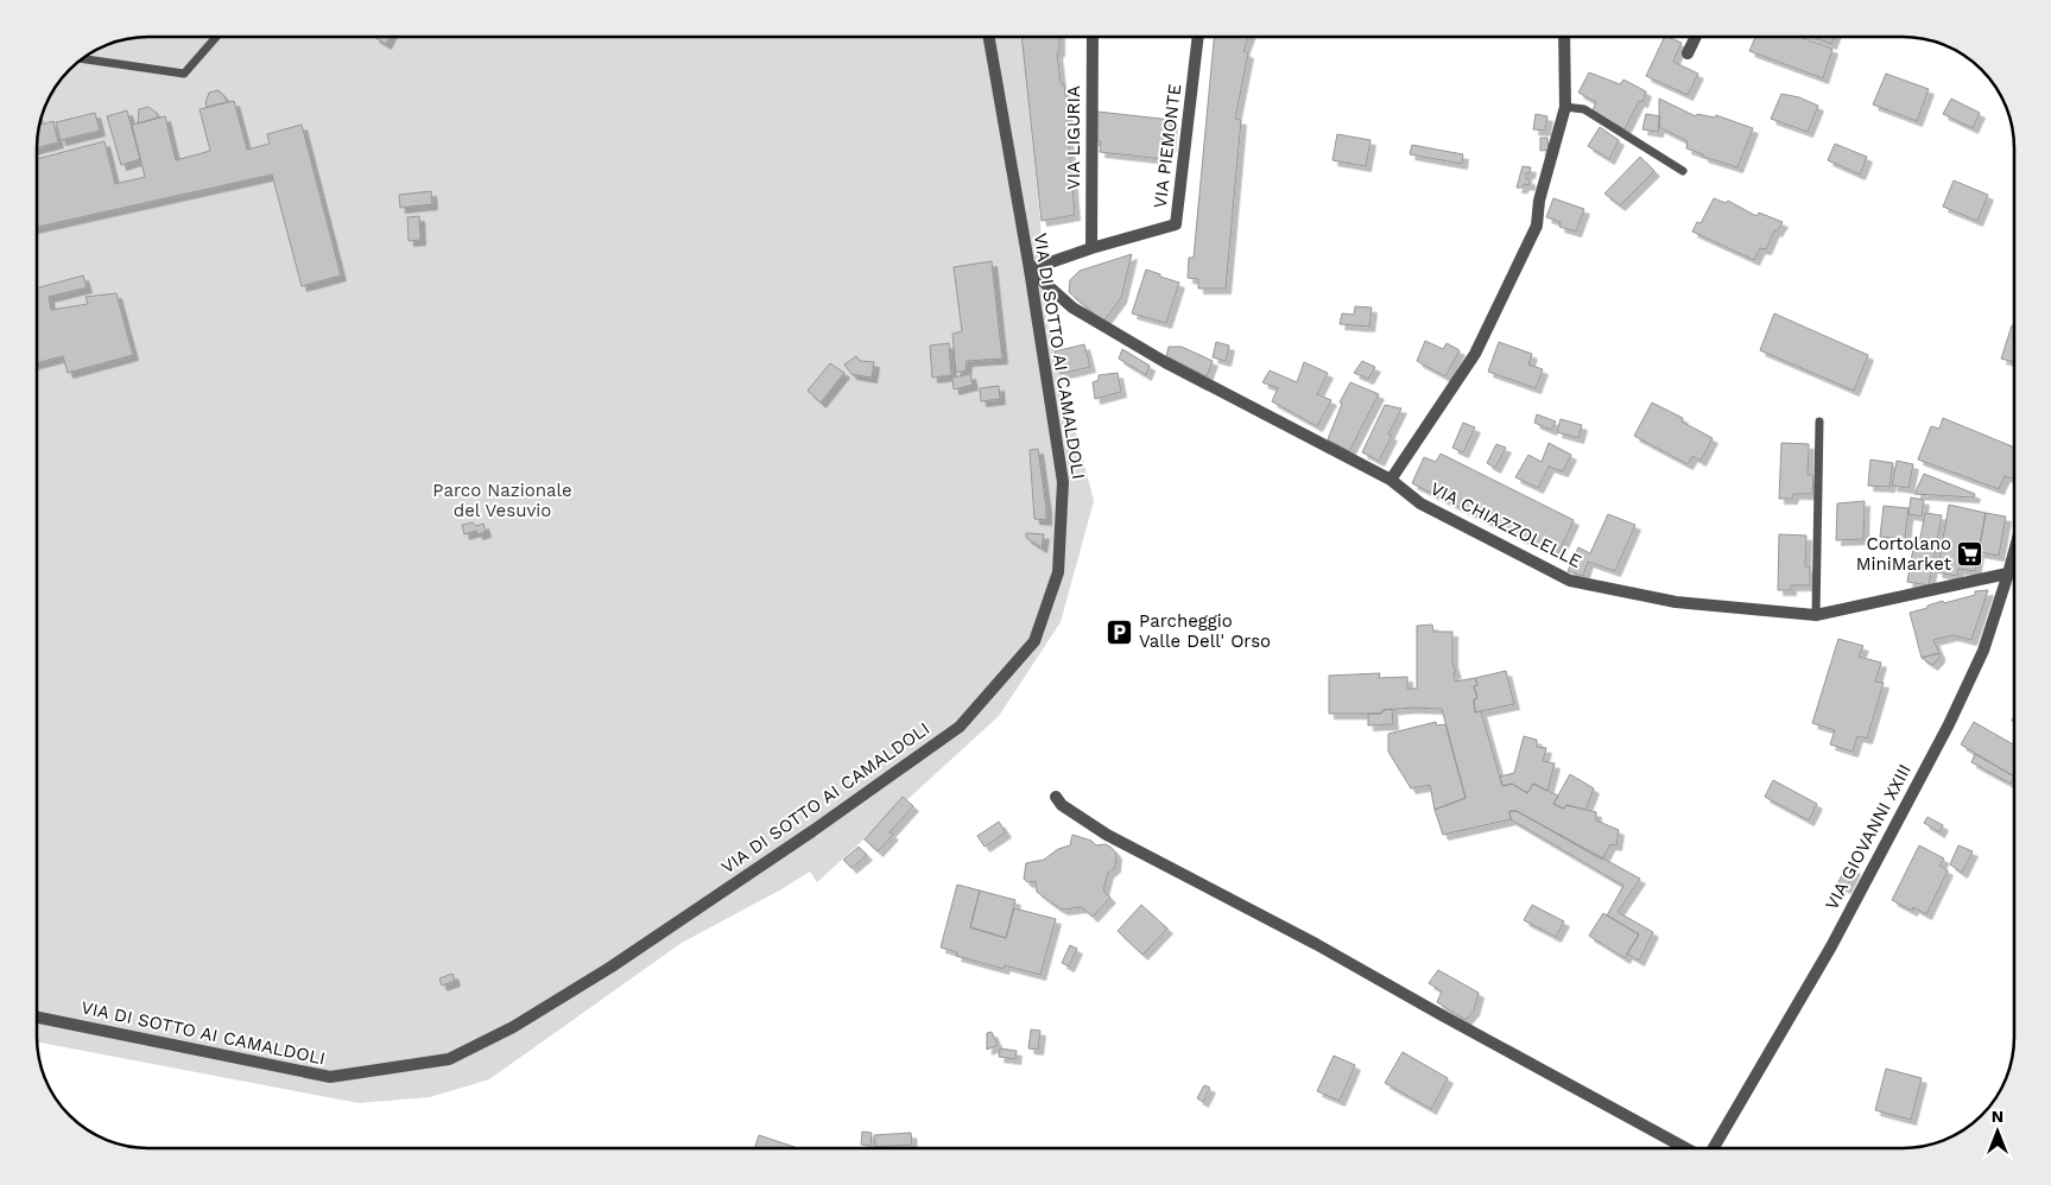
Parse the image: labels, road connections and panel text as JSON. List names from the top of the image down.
{
  "streets": {
    "street": [
      "VIA LIGURIA",
      "VIA PIEMONTE",
      "VIA DI SOTTO AI CAMALDOLI",
      "VIA CHIAZZOLELLE",
      "VIA GIOVANNI XXIII"
    ]
  },
  "crossings": [
    ["VIA LIGURIA", "VIA PIEMONTE"],
    ["VIA PIEMONTE", "VIA DI SOTTO AI CAMALDOLI"],
    ["VIA PIEMONTE", "VIA CHIAZZOLELLE"],
    ["VIA DI SOTTO AI CAMALDOLI", "VIA CHIAZZOLELLE"],
    ["VIA CHIAZZOLELLE", "VIA GIOVANNI XXIII"]
  ],
  "parks": ["Parco Nazionale del Vesuvio"],
  "places": {
    "supermarket": ["Cortolano MiniMarket"],
    "parking": ["Parcheggio Valle Dell' Orso"]
  },
  "north": "top"
}
